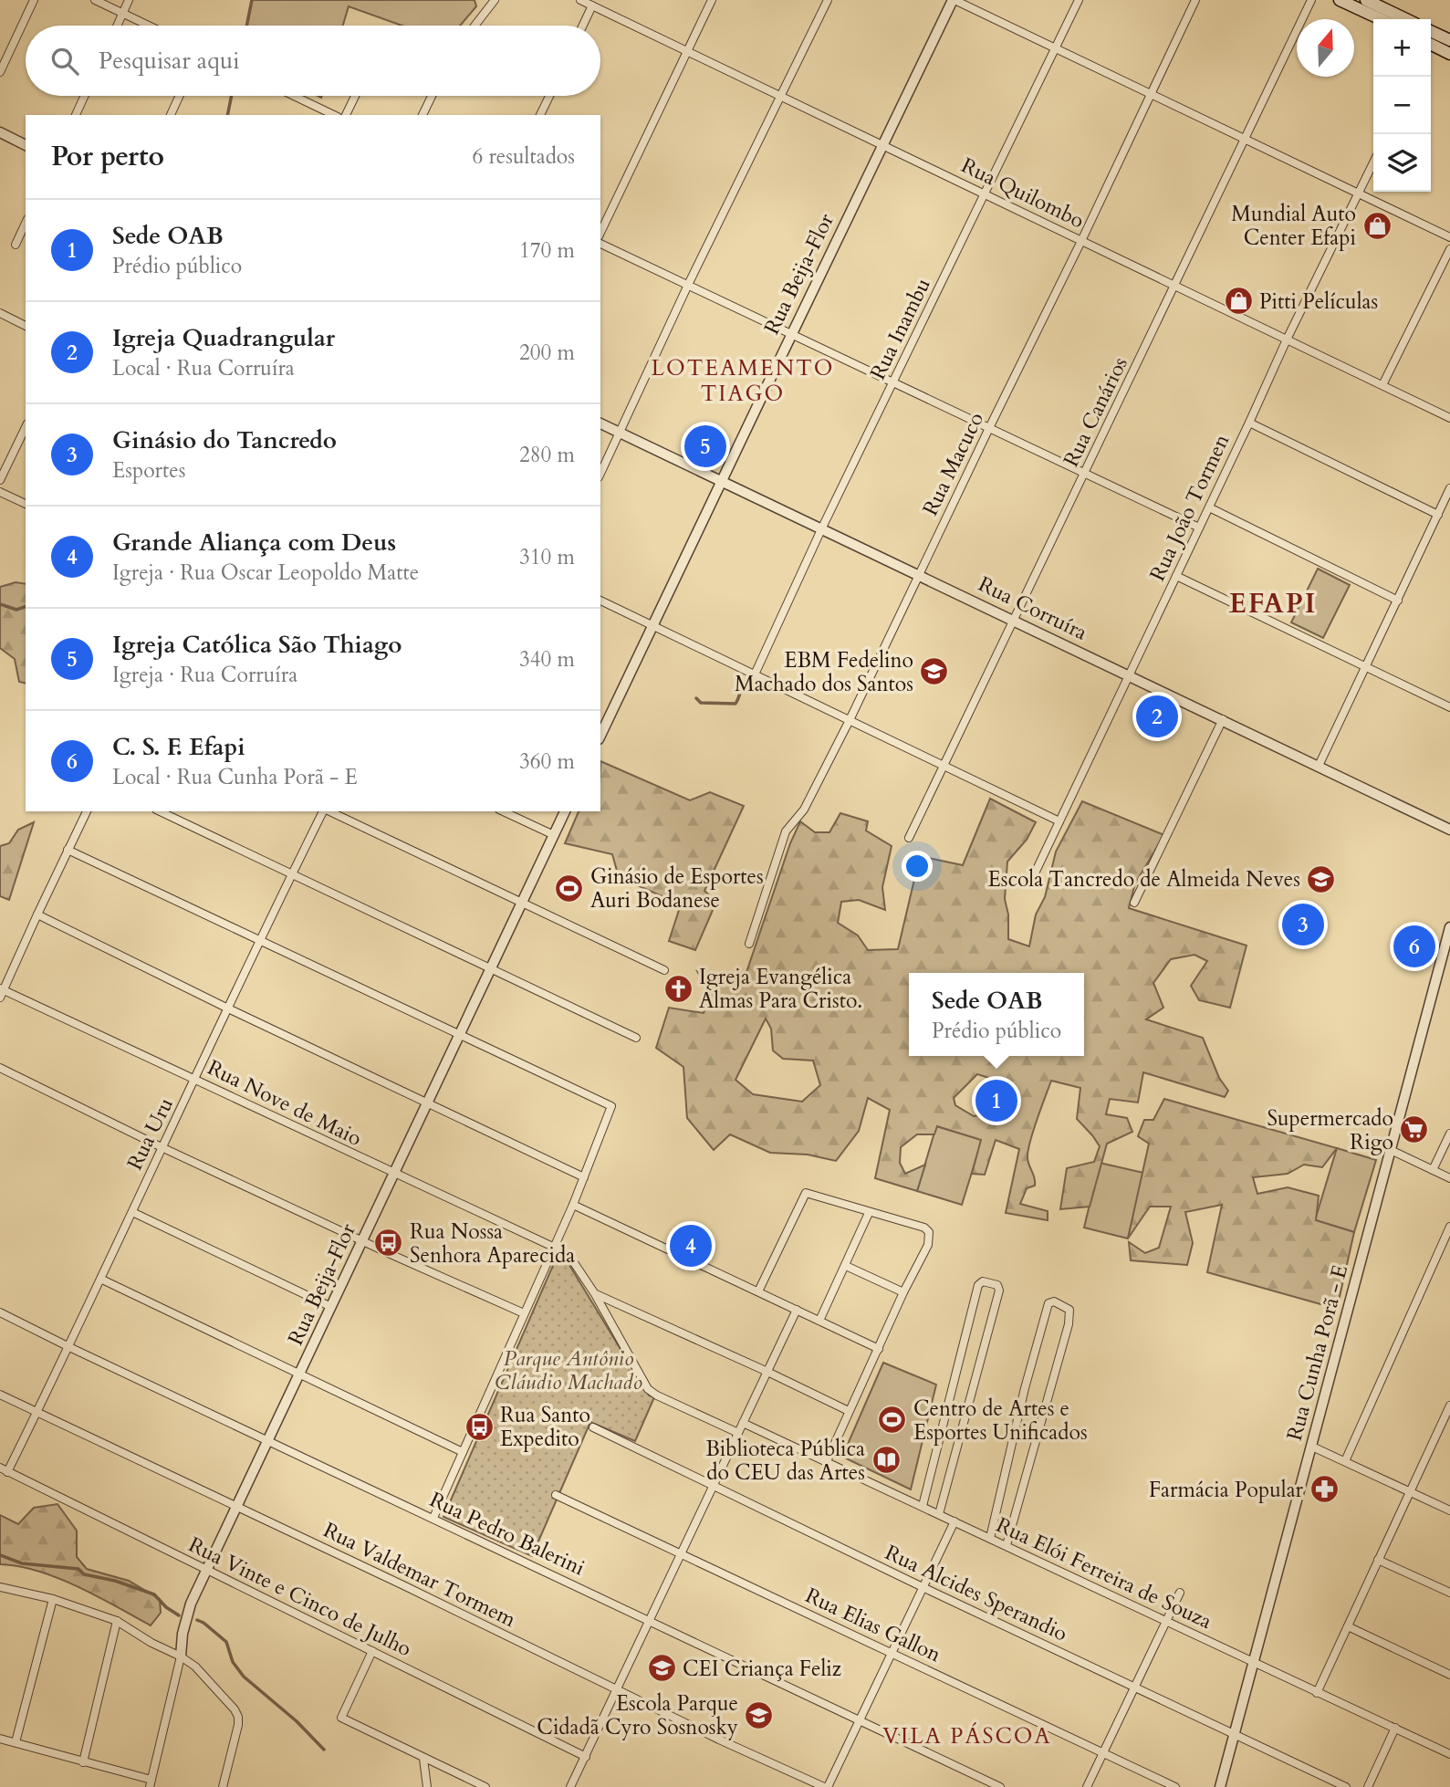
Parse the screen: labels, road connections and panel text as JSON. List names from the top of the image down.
{
  "streets": {
    "street": [
      "Rua Quilombo",
      "Rua Beija-Flor",
      "Rua Inambu",
      "Rua Canários",
      "Rua Macuco",
      "Rua João Tormen",
      "Rua Corruíra",
      "Rua Nove de Maio",
      "Rua Uru",
      "Rua Cunha Porã - E",
      "Rua Pedro Balerini",
      "Rua Elói Ferreira de Souza",
      "Rua Valdemar Tormem",
      "Rua Alcides Sperandio",
      "Rua Vinte e Cinco de Julho",
      "Rua Elias Gallon"
    ]
  },
  "crossings": [
    ["Rua Quilombo", "Rua Beija-Flor"],
    ["Rua Quilombo", "Rua Inambu"],
    ["Rua Quilombo", "Rua Canários"],
    ["Rua Quilombo", "Rua Macuco"],
    ["Rua Quilombo", "Rua João Tormen"],
    ["Rua Beija-Flor", "Rua Corruíra"],
    ["Rua Beija-Flor", "Rua Nove de Maio"],
    ["Rua Beija-Flor", "Rua Pedro Balerini"],
    ["Rua Beija-Flor", "Rua Valdemar Tormem"],
    ["Rua Beija-Flor", "Rua Vinte e Cinco de Julho"],
    ["Rua Inambu", "Rua Corruíra"],
    ["Rua Canários", "Rua Corruíra"],
    ["Rua Macuco", "Rua Corruíra"],
    ["Rua João Tormen", "Rua Corruíra"],
    ["Rua Nove de Maio", "Rua Uru"],
    ["Rua Uru", "Rua Pedro Balerini"],
    ["Rua Uru", "Rua Valdemar Tormem"],
    ["Rua Uru", "Rua Vinte e Cinco de Julho"],
    ["Rua Cunha Porã - E", "Rua Elói Ferreira de Souza"],
    ["Rua Cunha Porã - E", "Rua Alcides Sperandio"]
  ],
  "districts": ["LOTEAMENTO TIAGO", "EFAPI", "VILA PÁSCOA"],
  "parks": ["Parque Antônio Cláudio Machado"],
  "places": {
    "shop": ["Mundial Auto Center Efapi", "Pitti Películas"],
    "school or university": [
      "EBM Fedelino Machado dos Santos",
      "Escola Tancredo de Almeida Neves",
      "CEI Criança Feliz",
      "Escola Parque Cidadã Cyro Sosnosky"
    ],
    "sports": ["Ginásio de Esportes Auri Bodanese", "Centro de Artes e Esportes Unificados"],
    "church": ["Igreja Evangélica Almas Para Cristo."],
    "supermarket": ["Supermercado Rigo"],
    "bus stop": ["Rua Nossa Senhora Aparecida", "Rua Santo Expedito"],
    "library": ["Biblioteca Pública do CEU das Artes"],
    "pharmacy": ["Farmácia Popular"]
  },
  "north": "top",
  "page": {
    "map_buttons": ["+", "−"],
    "search": "Pesquisar aqui",
    "heading": ["Por perto", "6 resultados"],
    "list": [
      {
        "mark": "1",
        "name": "Sede OAB",
        "note": "Prédio público",
        "value": "170 m"
      },
      {
        "mark": "2",
        "name": "Igreja Quadrangular",
        "note": "Local · Rua Corruíra",
        "value": "200 m"
      },
      {
        "mark": "3",
        "name": "Ginásio do Tancredo",
        "note": "Esportes",
        "value": "280 m"
      },
      {
        "mark": "4",
        "name": "Grande Aliança com Deus",
        "note": "Igreja · Rua Oscar Leopoldo Matte",
        "value": "310 m"
      },
      {
        "mark": "5",
        "name": "Igreja Católica São Thiago",
        "note": "Igreja · Rua Corruíra",
        "value": "340 m"
      },
      {
        "mark": "6",
        "name": "C. S. F. Efapi",
        "note": "Local · Rua Cunha Porã - E",
        "value": "360 m"
      }
    ],
    "pins": [
      "5",
      "2",
      "3",
      "6",
      "1",
      "4"
    ],
    "popup": ["Sede OAB", "Prédio público"]
  }
}
